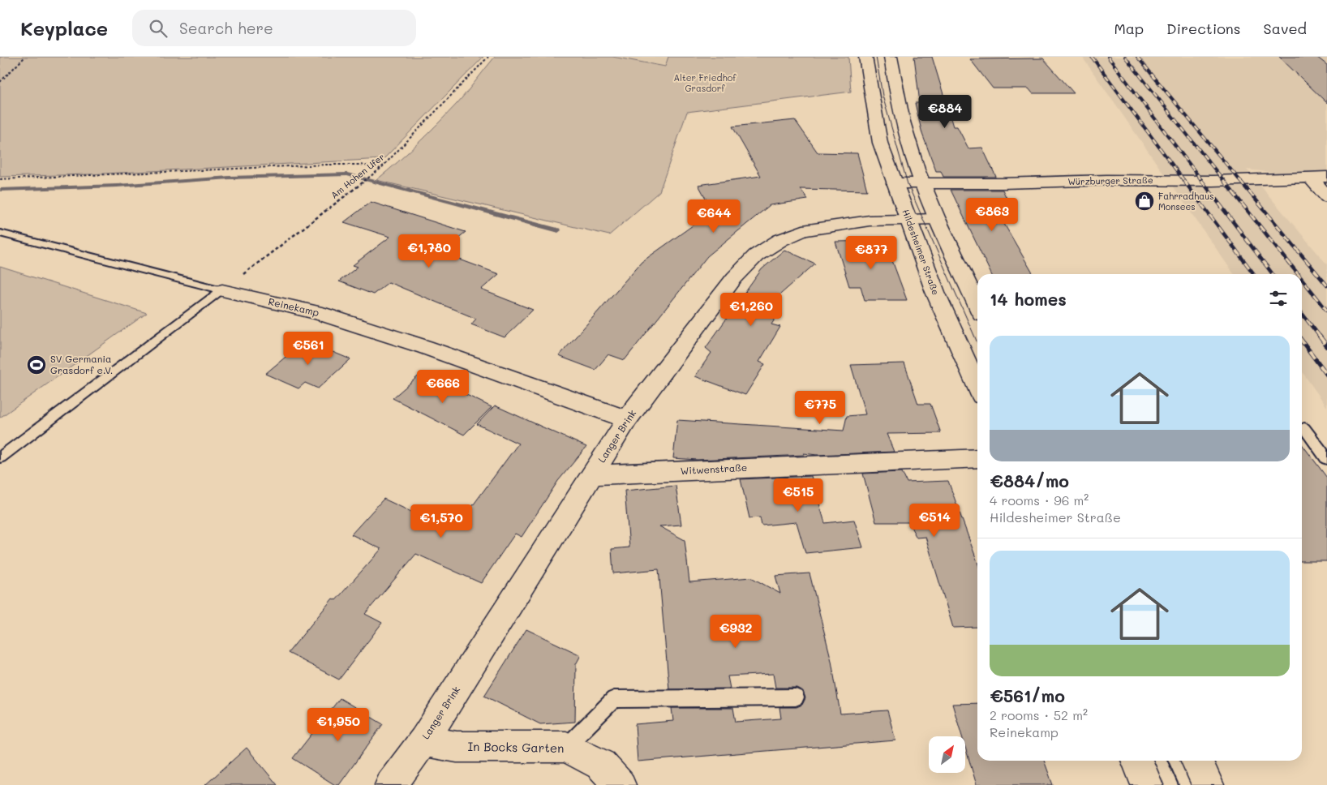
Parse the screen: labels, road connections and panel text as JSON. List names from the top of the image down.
{
  "streets": {
    "street": [
      "Würzburger Straße",
      "Hildesheimer Straße",
      "Reinekamp",
      "Langer Brink",
      "Witwenstraße",
      "In Bocks Garten"
    ],
    "path": ["Am Hohen Ufer"]
  },
  "crossings": [
    ["Am Hohen Ufer", "Reinekamp"],
    ["Würzburger Straße", "Hildesheimer Straße"],
    ["Hildesheimer Straße", "Langer Brink"],
    ["Reinekamp", "Langer Brink"],
    ["Langer Brink", "Witwenstraße"],
    ["Langer Brink", "In Bocks Garten"]
  ],
  "parks": ["Alter Friedhof Grasdorf"],
  "places": {
    "shop": ["Fahrradhaus Monsees"],
    "sports": ["SV Germania Grasdorf e.V."]
  },
  "north": "top right",
  "page": {
    "header": "Keyplace",
    "search": "Search here",
    "nav": ["Map", "Directions", "Saved"],
    "price": [
      "€884",
      "€863",
      "€644",
      "€1,780",
      "€877",
      "€1,260",
      "€561",
      "€666",
      "€775",
      "€515",
      "€514",
      "€1,570",
      "€932",
      "€1,950"
    ],
    "heading": "14 homes",
    "list": [
      {
        "name": "€884/mo",
        "note": "4 rooms · 96 m² · Hildesheimer Straße"
      },
      {
        "name": "€561/mo",
        "note": "2 rooms · 52 m² · Reinekamp"
      }
    ]
  }
}
